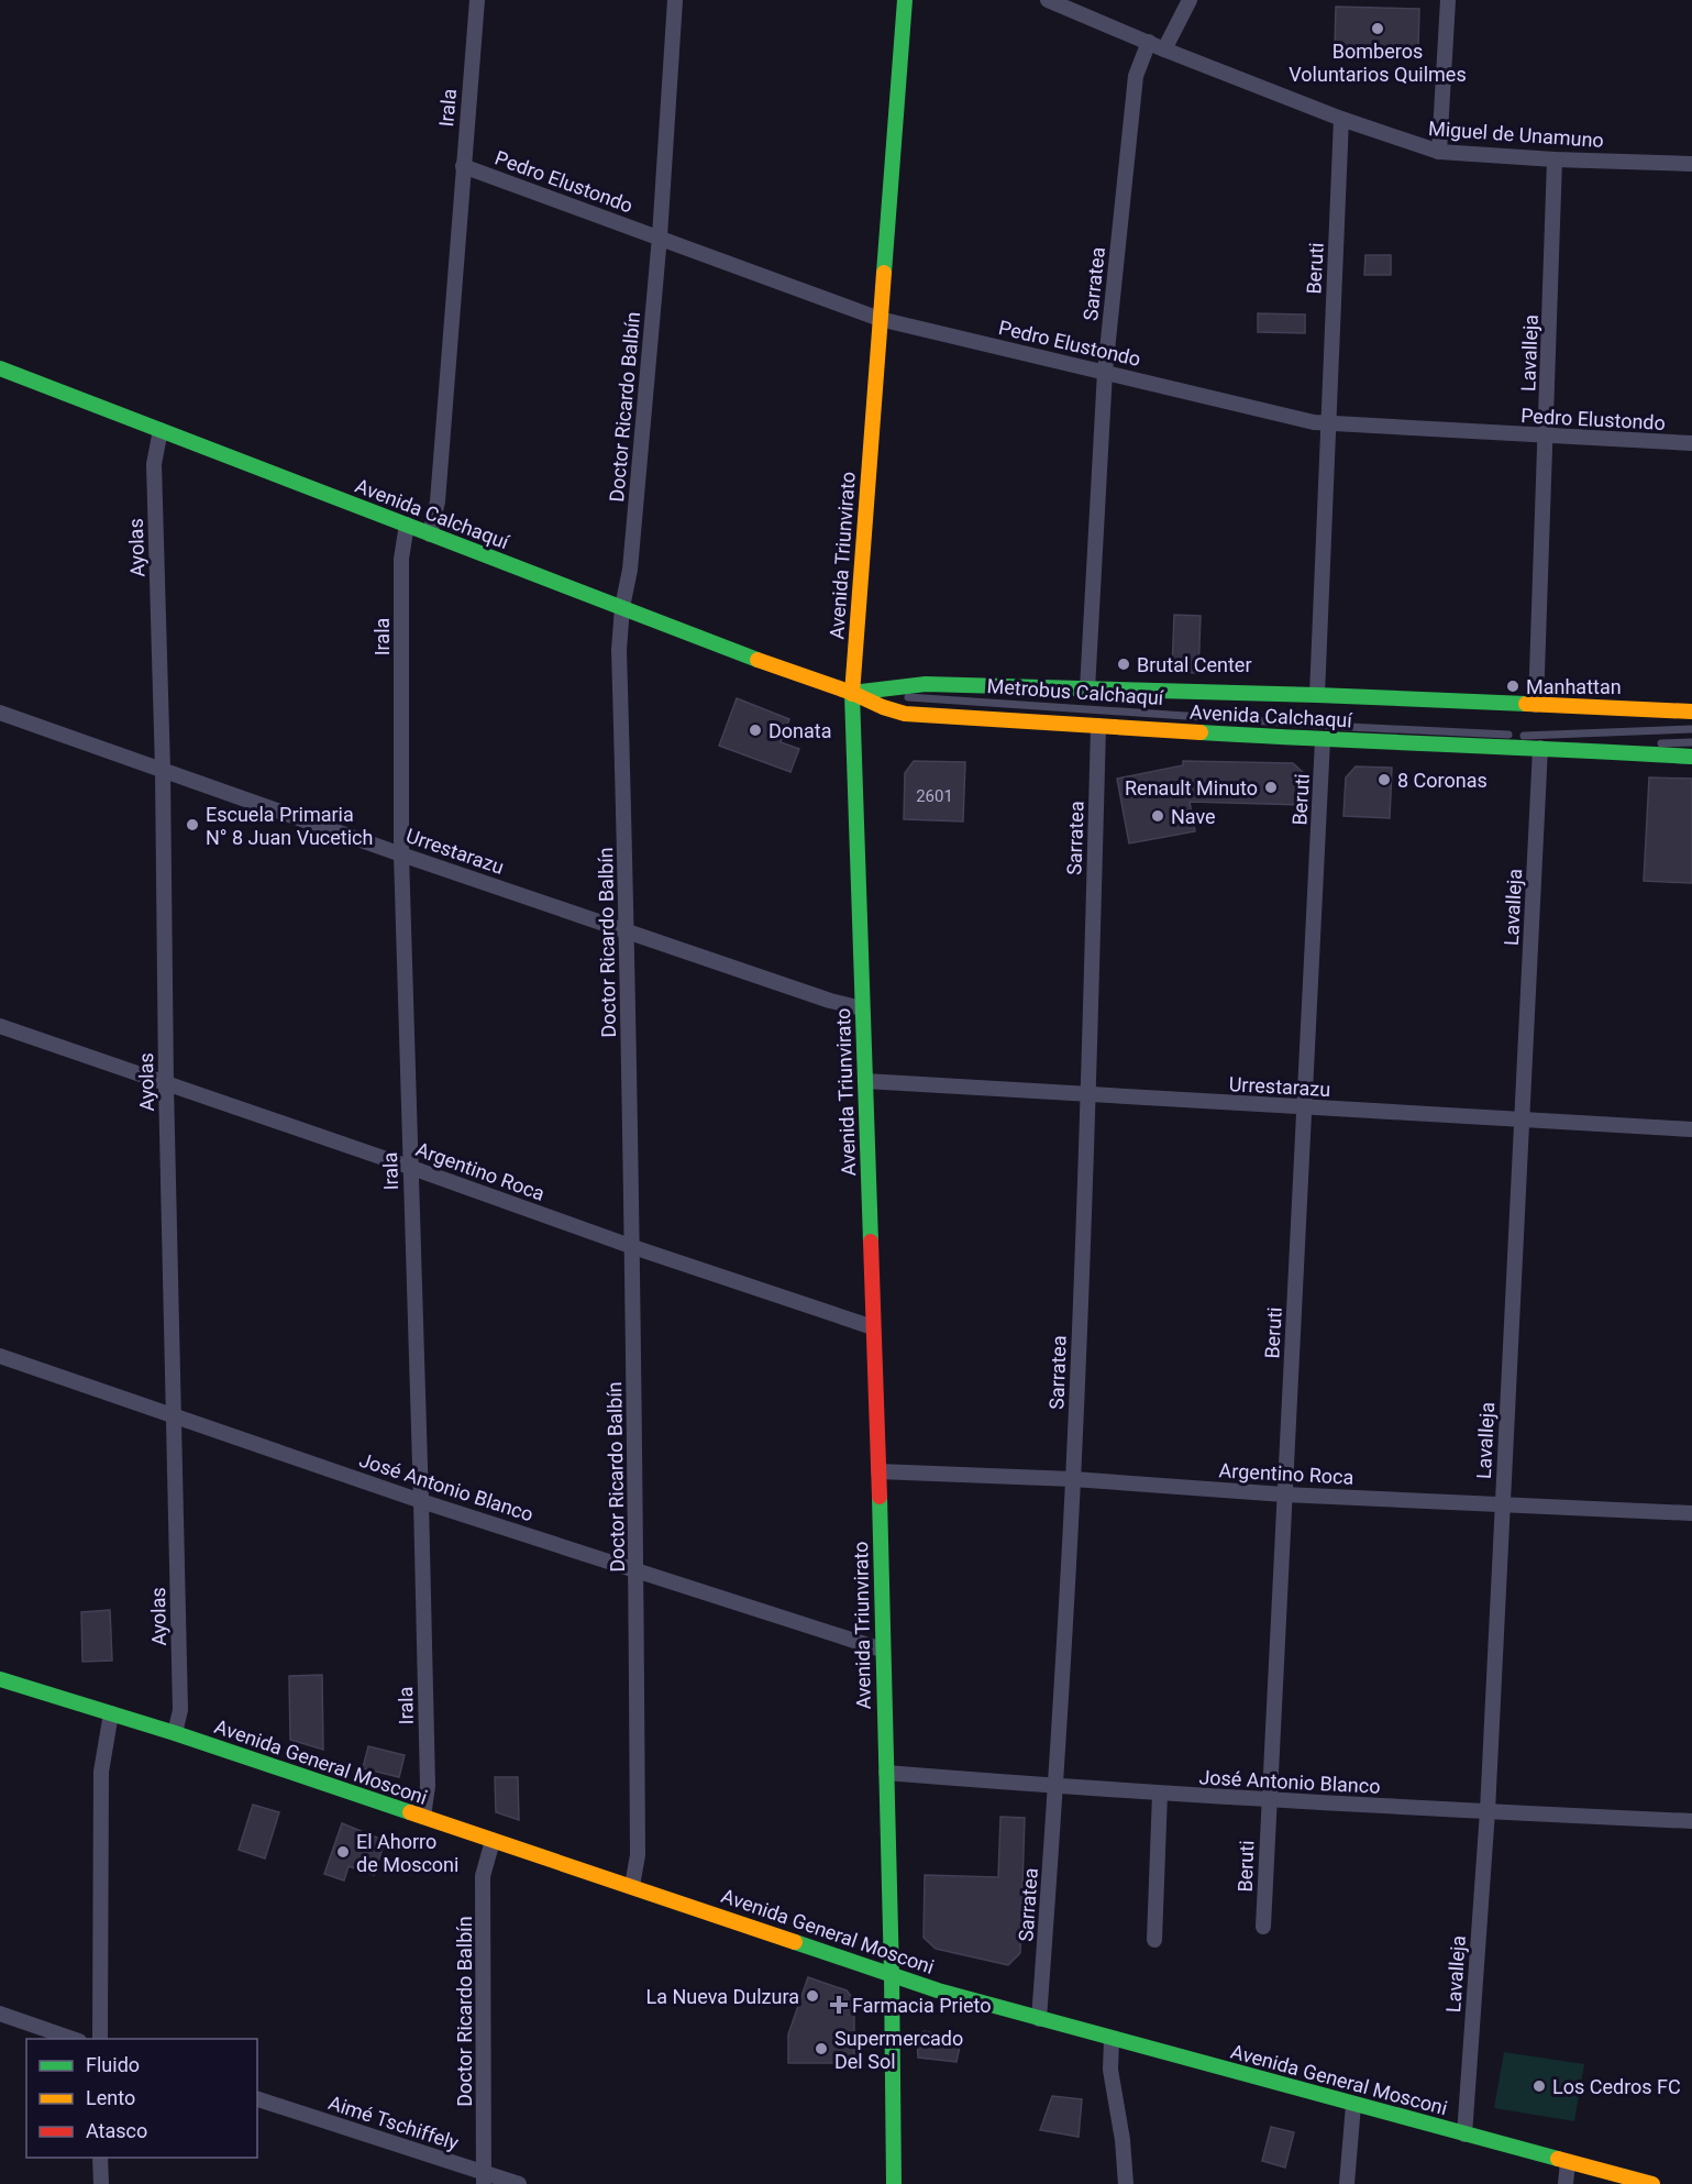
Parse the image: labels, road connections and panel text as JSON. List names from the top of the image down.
{
  "streets": {
    "main road": ["Avenida Calchaquí", "Avenida Triunvirato", "Avenida General Mosconi"],
    "street": [
      "Irala",
      "Miguel de Unamuno",
      "Pedro Elustondo",
      "Beruti",
      "Sarratea",
      "Lavalleja",
      "Doctor Ricardo Balbín",
      "Ayolas",
      "Urrestarazu",
      "Argentino Roca",
      "José Antonio Blanco",
      "Aimé Tschiffely"
    ],
    "lane": ["Metrobus Calchaquí"]
  },
  "crossings": [
    ["Irala", "Pedro Elustondo"],
    ["Irala", "Avenida Calchaquí"],
    ["Irala", "Urrestarazu"],
    ["Irala", "Argentino Roca"],
    ["Irala", "José Antonio Blanco"],
    ["Irala", "Avenida General Mosconi"],
    ["Miguel de Unamuno", "Beruti"],
    ["Miguel de Unamuno", "Sarratea"],
    ["Miguel de Unamuno", "Lavalleja"],
    ["Pedro Elustondo", "Beruti"],
    ["Pedro Elustondo", "Sarratea"],
    ["Pedro Elustondo", "Lavalleja"],
    ["Pedro Elustondo", "Doctor Ricardo Balbín"],
    ["Pedro Elustondo", "Avenida Triunvirato"],
    ["Beruti", "Avenida Calchaquí"],
    ["Beruti", "Urrestarazu"],
    ["Beruti", "Argentino Roca"],
    ["Beruti", "José Antonio Blanco"],
    ["Sarratea", "Avenida Calchaquí"],
    ["Sarratea", "Urrestarazu"],
    ["Sarratea", "Argentino Roca"],
    ["Sarratea", "José Antonio Blanco"],
    ["Sarratea", "Avenida General Mosconi"],
    ["Lavalleja", "Avenida Calchaquí"],
    ["Lavalleja", "Urrestarazu"],
    ["Lavalleja", "Argentino Roca"],
    ["Lavalleja", "José Antonio Blanco"],
    ["Lavalleja", "Avenida General Mosconi"],
    ["Doctor Ricardo Balbín", "Avenida Calchaquí"],
    ["Doctor Ricardo Balbín", "Urrestarazu"],
    ["Doctor Ricardo Balbín", "Argentino Roca"],
    ["Doctor Ricardo Balbín", "José Antonio Blanco"],
    ["Doctor Ricardo Balbín", "Avenida General Mosconi"],
    ["Doctor Ricardo Balbín", "Aimé Tschiffely"],
    ["Avenida Calchaquí", "Ayolas"],
    ["Avenida Calchaquí", "Avenida Triunvirato"],
    ["Avenida Calchaquí", "Metrobus Calchaquí"],
    ["Ayolas", "Urrestarazu"],
    ["Ayolas", "Argentino Roca"],
    ["Ayolas", "José Antonio Blanco"],
    ["Ayolas", "Avenida General Mosconi"],
    ["Avenida Triunvirato", "Metrobus Calchaquí"],
    ["Avenida Triunvirato", "Urrestarazu"],
    ["Avenida Triunvirato", "Argentino Roca"],
    ["Avenida Triunvirato", "José Antonio Blanco"],
    ["Avenida Triunvirato", "Avenida General Mosconi"]
  ],
  "places": {
    "other": [
      "Bomberos Voluntarios Quilmes",
      "Brutal Center",
      "Manhattan",
      "Donata",
      "8 Coronas",
      "Renault Minuto",
      "Nave",
      "Escuela Primaria N° 8 Juan Vucetich",
      "El Ahorro de Mosconi",
      "La Nueva Dulzura",
      "Supermercado Del Sol",
      "Los Cedros FC"
    ],
    "health": ["Farmacia Prieto"]
  },
  "house_numbers": ["2601"],
  "legend": ["Fluido", "Lento", "Atasco"]
}
